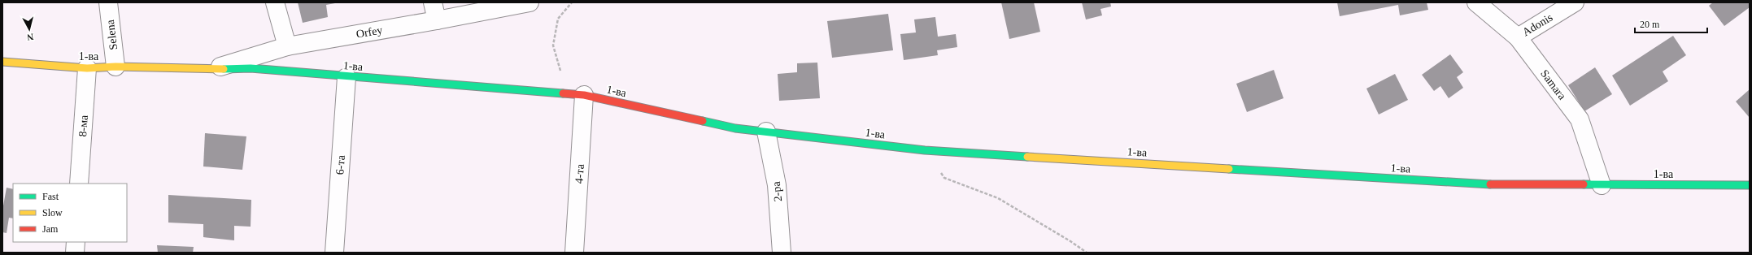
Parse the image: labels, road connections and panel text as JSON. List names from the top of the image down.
{
  "streets": {
    "street": [
      "Adonis",
      "Orfey",
      "Selena",
      "1-ва",
      "Samara",
      "8-ма",
      "6-та",
      "4-та",
      "2-ра"
    ]
  },
  "crossings": [
    ["Adonis", "Samara"],
    ["Orfey", "1-ва"],
    ["Selena", "1-ва"],
    ["1-ва", "Samara"],
    ["1-ва", "8-ма"],
    ["1-ва", "6-та"],
    ["1-ва", "4-та"],
    ["1-ва", "2-ра"]
  ],
  "legend": ["Fast", "Slow", "Jam"],
  "scale_bar": "20 m",
  "north": "bottom"
}
